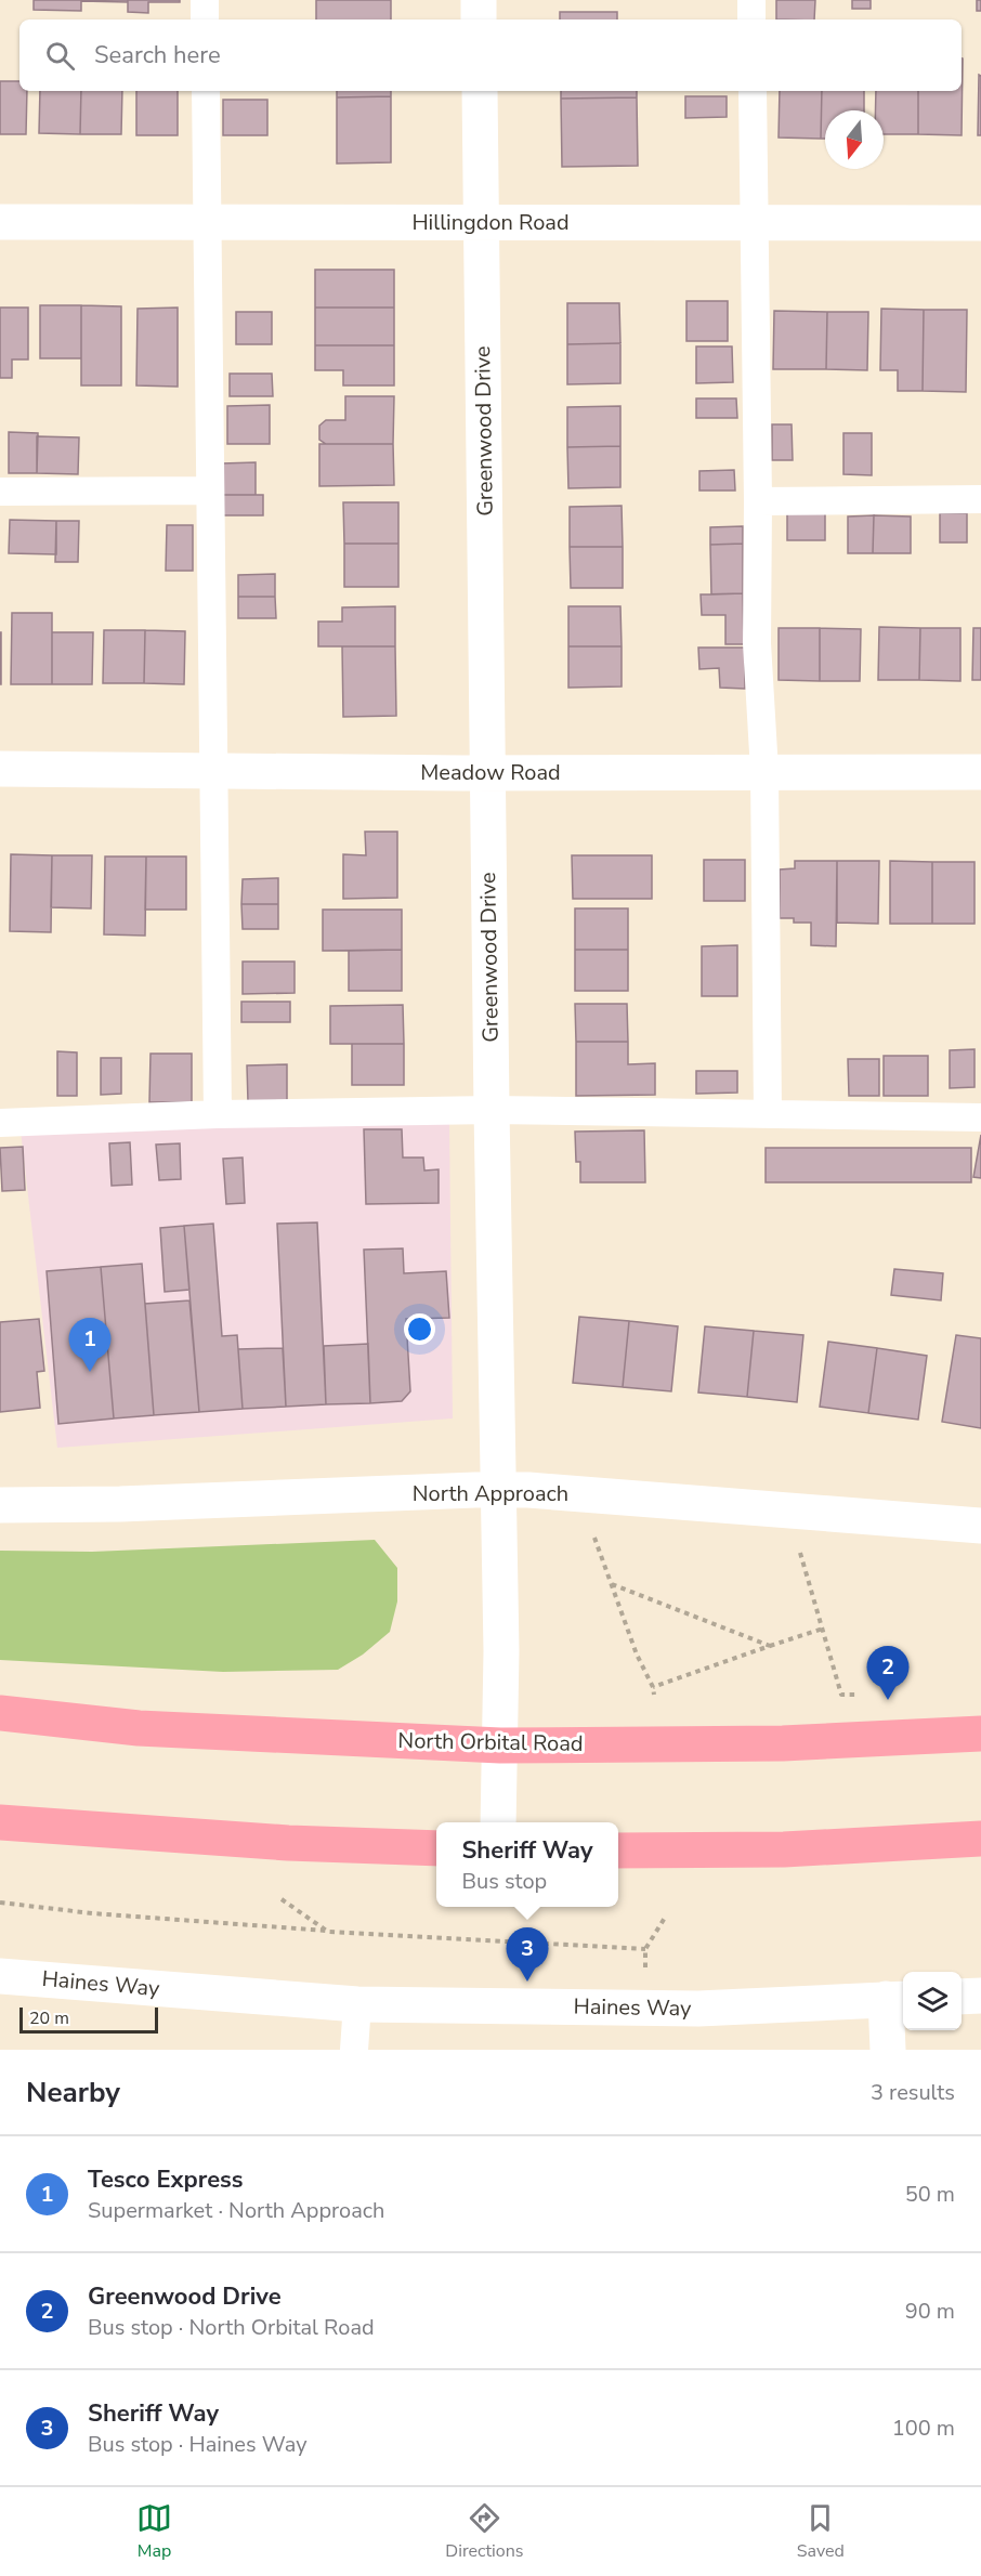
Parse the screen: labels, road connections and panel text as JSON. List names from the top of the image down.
{
  "streets": {
    "highway": ["North Orbital Road"],
    "street": [
      "Hillingdon Road",
      "Greenwood Drive",
      "Meadow Road",
      "North Approach",
      "Haines Way"
    ]
  },
  "crossings": [
    ["Hillingdon Road", "Greenwood Drive"],
    ["Greenwood Drive", "Meadow Road"],
    ["Greenwood Drive", "North Approach"],
    ["Greenwood Drive", "North Orbital Road"]
  ],
  "scale_bar": "20 m",
  "north": "bottom",
  "page": {
    "search": "Search here",
    "pins": ["1", "2", "3"],
    "popup": ["Sheriff Way", "Bus stop"],
    "scale": "20 m",
    "heading": ["Nearby", "3 results"],
    "list": [
      {
        "mark": "1",
        "name": "Tesco Express",
        "note": "Supermarket · North Approach",
        "value": "50 m"
      },
      {
        "mark": "2",
        "name": "Greenwood Drive",
        "note": "Bus stop · North Orbital Road",
        "value": "90 m"
      },
      {
        "mark": "3",
        "name": "Sheriff Way",
        "note": "Bus stop · Haines Way",
        "value": "100 m"
      }
    ],
    "nav": ["Map", "Directions", "Saved"]
  }
}
